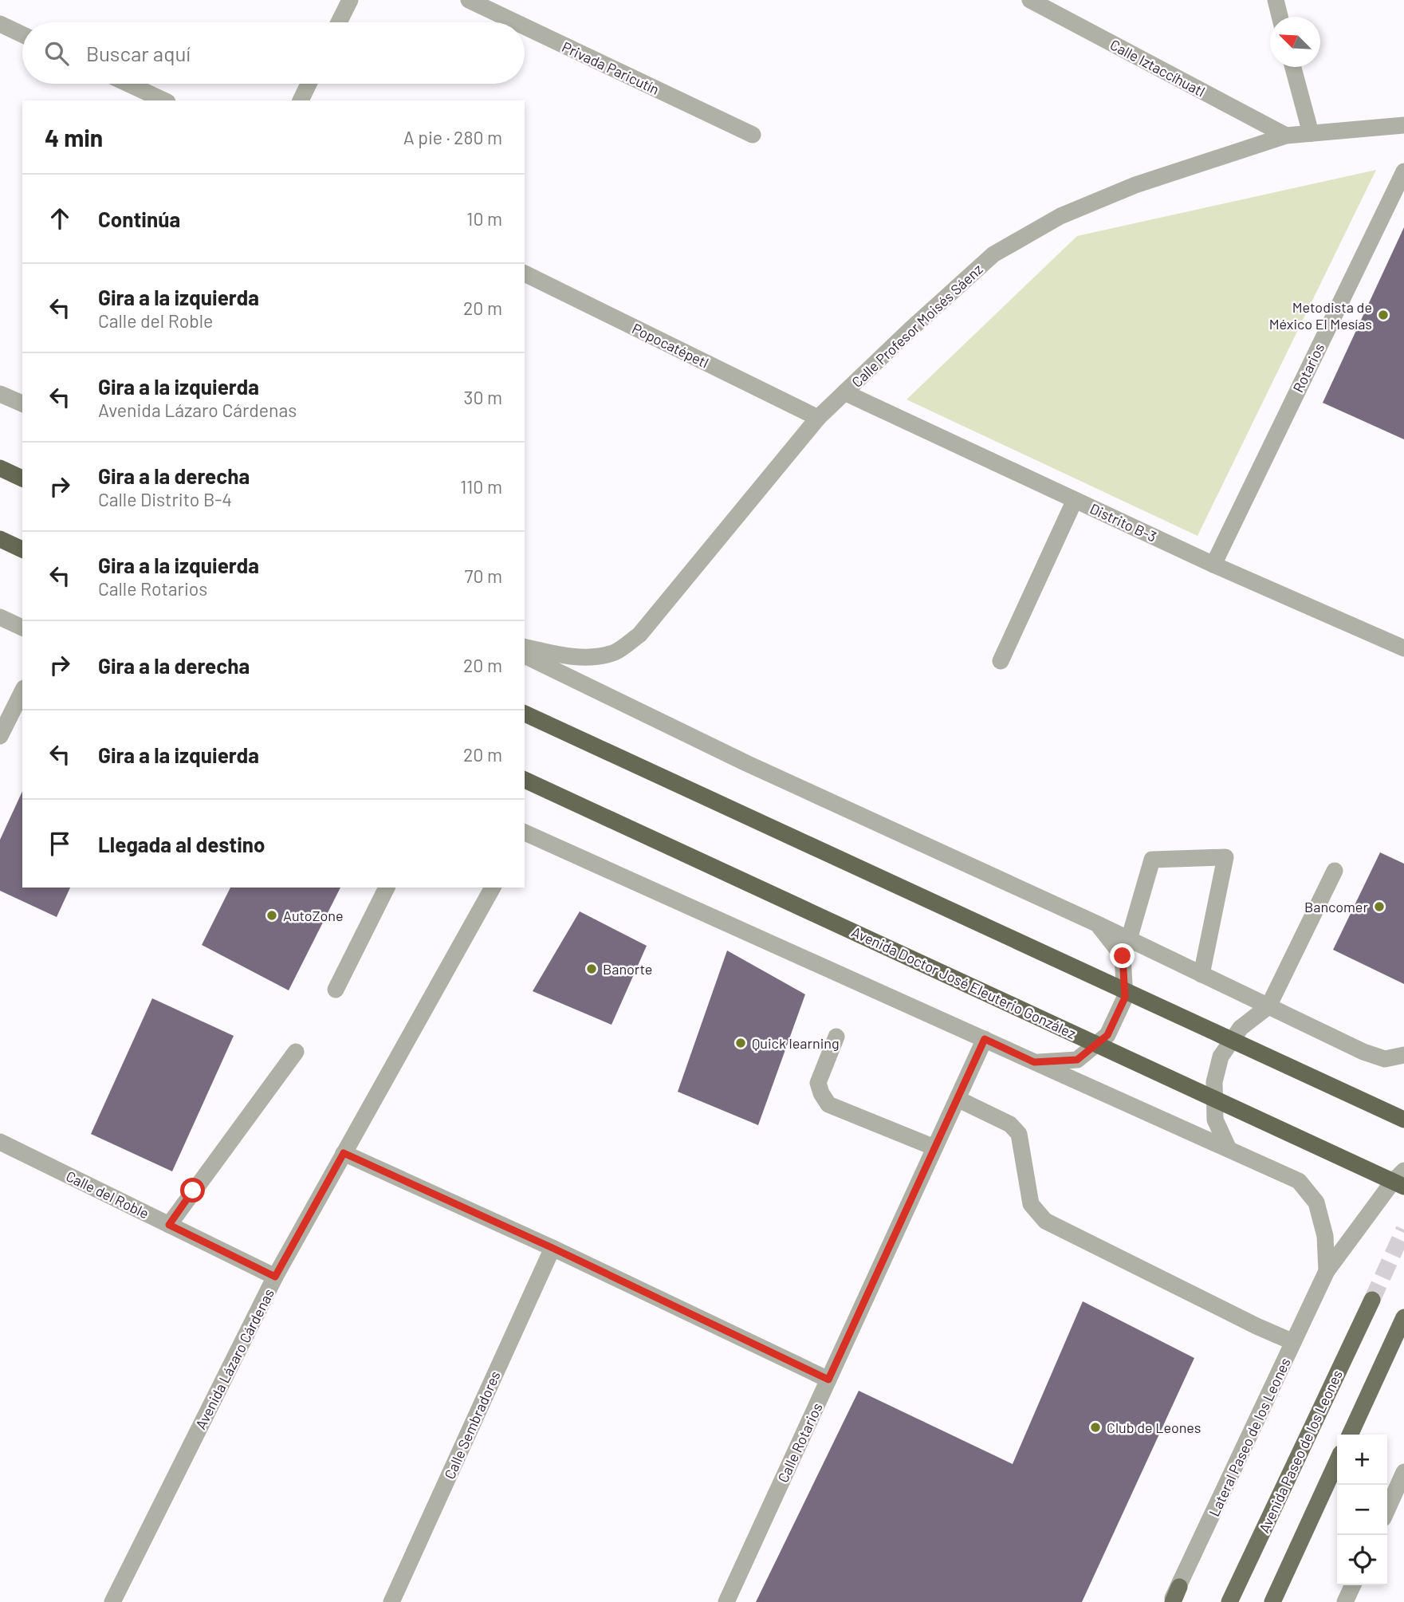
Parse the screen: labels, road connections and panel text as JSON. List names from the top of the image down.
{
  "streets": {
    "highway": ["Avenida Doctor José Eleuterio González"],
    "main road": ["Avenida Paseo de los Leones"],
    "street": [
      "Privada Paricutín",
      "Calle Iztaccíhuatl",
      "Calle Profesor Moisés Sáenz",
      "Popocatépetl",
      "Rotarios",
      "Distrito B-3",
      "Calle del Roble",
      "Avenida Lázaro Cárdenas",
      "Calle Sembradores",
      "Lateral Paseo de los Leones",
      "Calle Rotarios"
    ]
  },
  "crossings": [
    ["Calle Iztaccíhuatl", "Calle Profesor Moisés Sáenz"],
    ["Calle Profesor Moisés Sáenz", "Popocatépetl"],
    ["Calle Profesor Moisés Sáenz", "Distrito B-3"],
    ["Rotarios", "Distrito B-3"],
    ["Calle del Roble", "Avenida Lázaro Cárdenas"]
  ],
  "places": [
    "Metodista de México El Mesías",
    "Bancomer",
    "AutoZone",
    "Banorte",
    "Quick learning",
    "Club de Leones"
  ],
  "north": "top left",
  "page": {
    "search": "Buscar aquí",
    "heading": ["4 min", "A pie · 280 m"],
    "list": [
      ["Continúa", "10 m"],
      ["Gira a la izquierda", "Calle del Roble", "20 m"],
      ["Gira a la izquierda", "Avenida Lázaro Cárdenas", "30 m"],
      ["Gira a la derecha", "Calle Distrito B-4", "110 m"],
      ["Gira a la izquierda", "Calle Rotarios", "70 m"],
      ["Gira a la derecha", "20 m"],
      ["Gira a la izquierda", "20 m"],
      "Llegada al destino"
    ],
    "map_buttons": ["+", "−"]
  }
}
